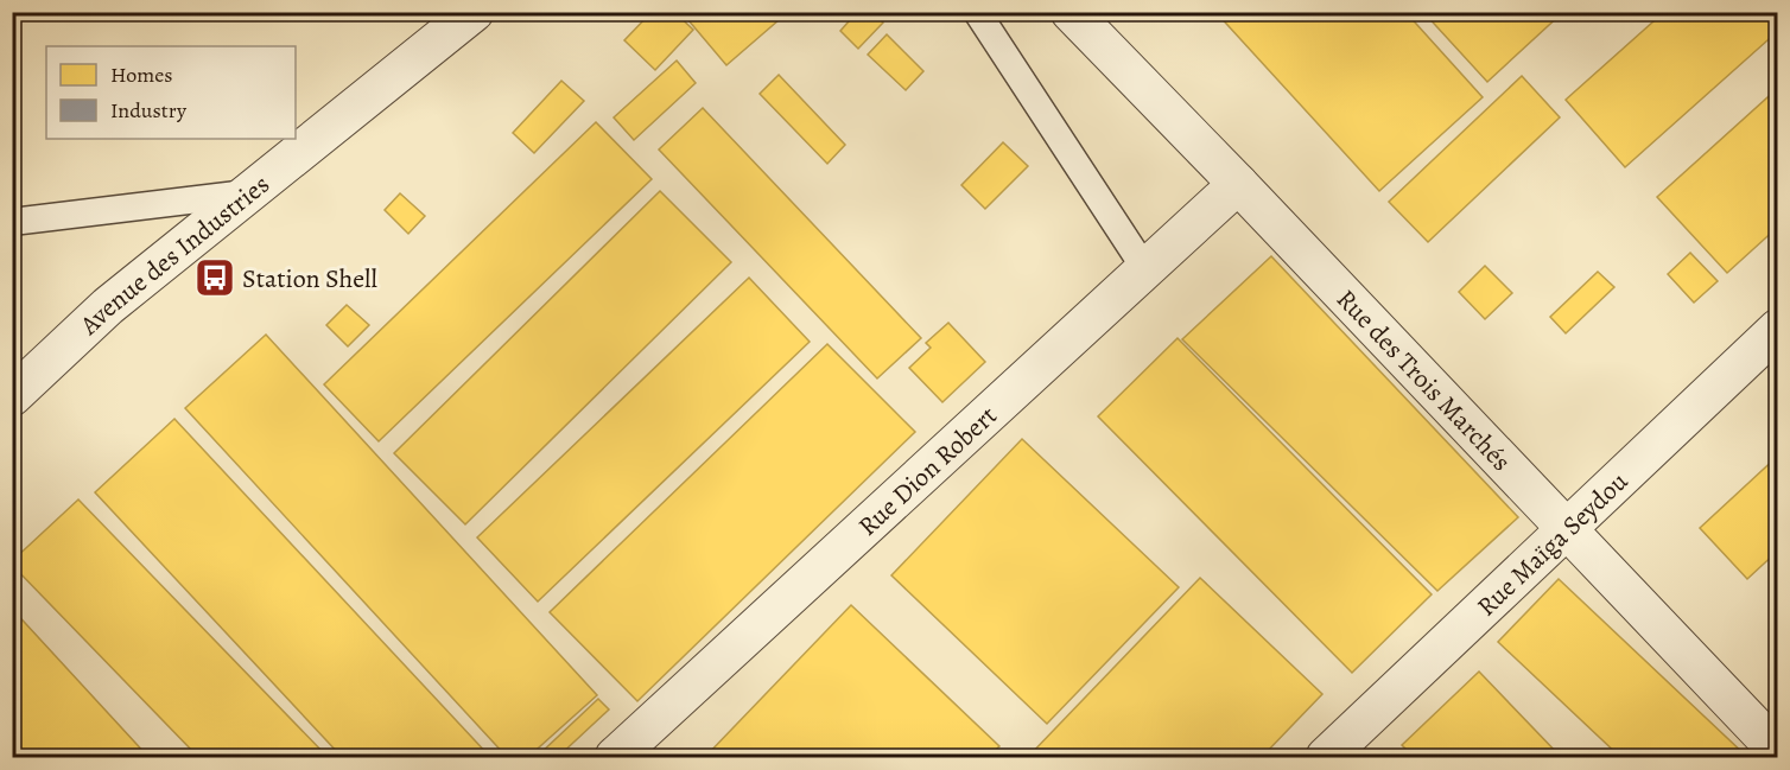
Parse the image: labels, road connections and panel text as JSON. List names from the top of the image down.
{
  "streets": {
    "street": [
      "Avenue des Industries",
      "Rue des Trois Marchés",
      "Rue Dion Robert",
      "Rue Maïga Seydou"
    ]
  },
  "crossings": [
    ["Rue des Trois Marchés", "Rue Dion Robert"],
    ["Rue des Trois Marchés", "Rue Maïga Seydou"]
  ],
  "places": {
    "bus stop": ["Station Shell"]
  },
  "legend": ["Homes", "Industry"]
}
